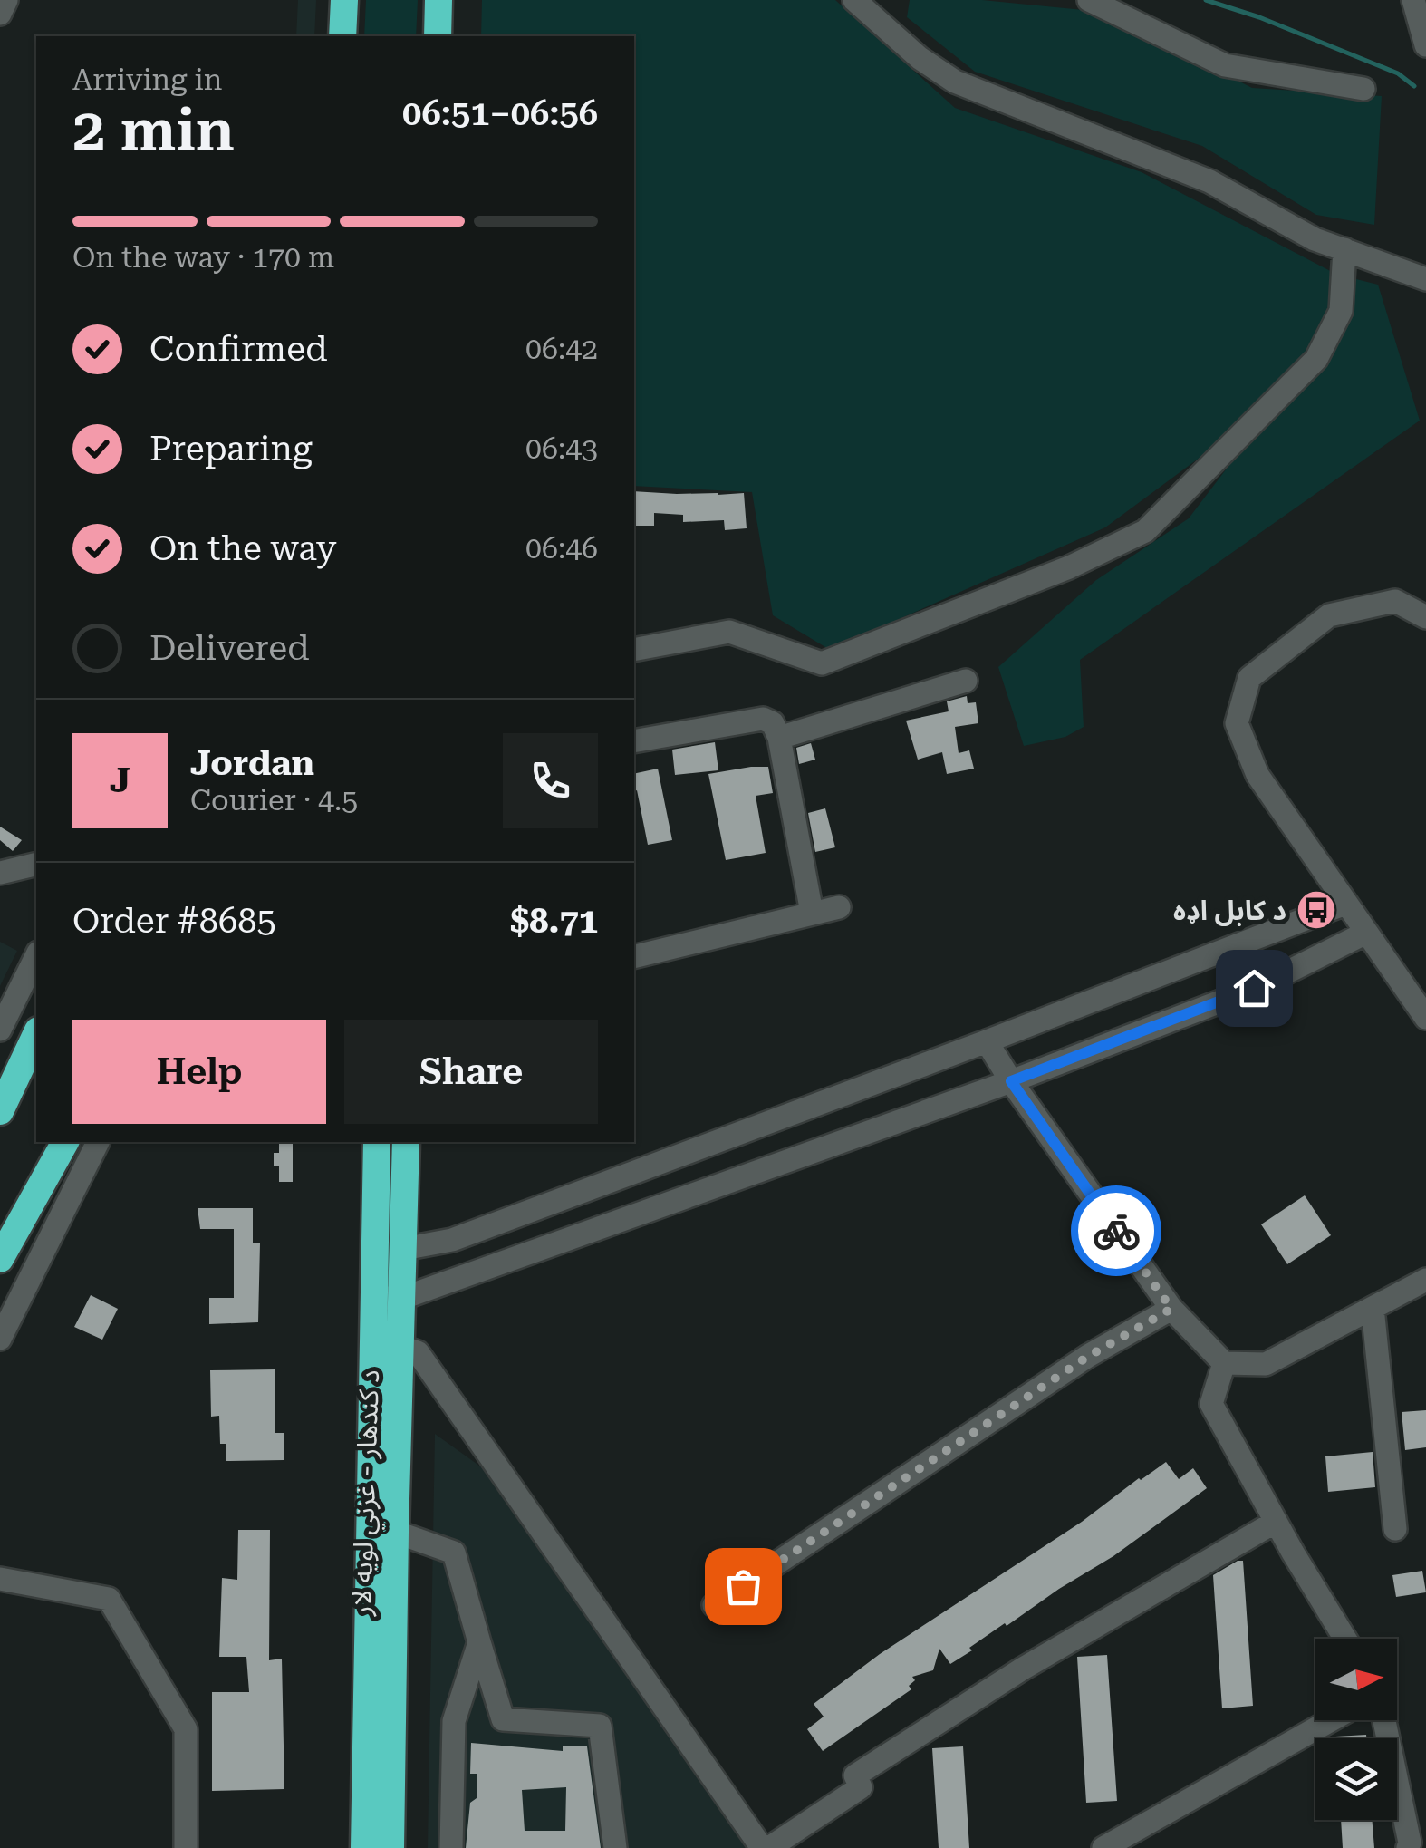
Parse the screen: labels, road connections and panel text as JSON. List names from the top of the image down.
{
  "streets": {
    "highway": ["د کندهار - غزني لويه لار"]
  },
  "places": {
    "bus stop": ["د کابل اډه"]
  },
  "north": "right",
  "page": {
    "heading": ["2 min", "Arriving in", "06:51–06:56"],
    "panel": [
      "Jordan",
      "Courier · 4.5",
      "Order #8685",
      "$8.71"
    ],
    "bar": "On the way · 170 m",
    "list": [
      ["Confirmed", "06:42"],
      ["Preparing", "06:43"],
      ["On the way", "06:46"],
      "Delivered"
    ],
    "round": "J",
    "buttons": ["Help", "Share"]
  }
}
